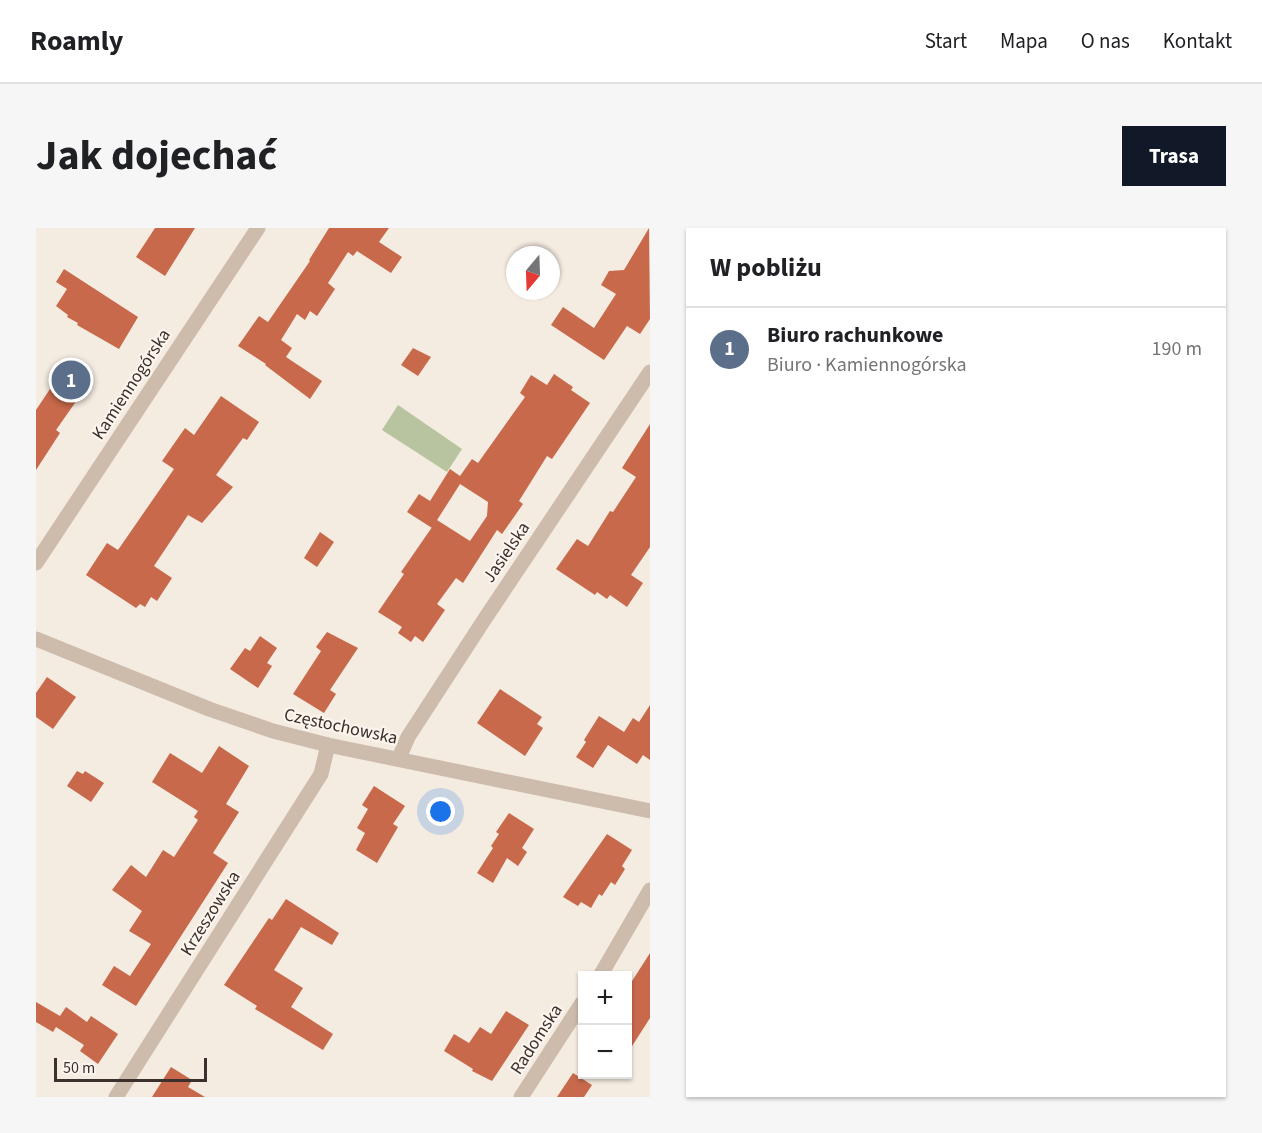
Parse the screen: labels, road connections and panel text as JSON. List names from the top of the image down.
{
  "streets": {
    "street": [
      "Kamiennogórska",
      "Jasielska",
      "Częstochowska",
      "Krzeszowska",
      "Radomska"
    ]
  },
  "crossings": [
    ["Jasielska", "Częstochowska"],
    ["Częstochowska", "Krzeszowska"]
  ],
  "scale_bar": "50 m",
  "north": "bottom",
  "page": {
    "header": "Roamly",
    "nav": [
      "Start",
      "Mapa",
      "O nas",
      "Kontakt"
    ],
    "title": "Jak dojechać",
    "buttons": "Trasa",
    "heading": "W pobliżu",
    "list": [
      {
        "mark": "1",
        "name": "Biuro rachunkowe",
        "note": "Biuro · Kamiennogórska",
        "value": "190 m"
      }
    ],
    "pins": "1",
    "map_buttons": ["+", "−"],
    "scale": "50 m"
  }
}
